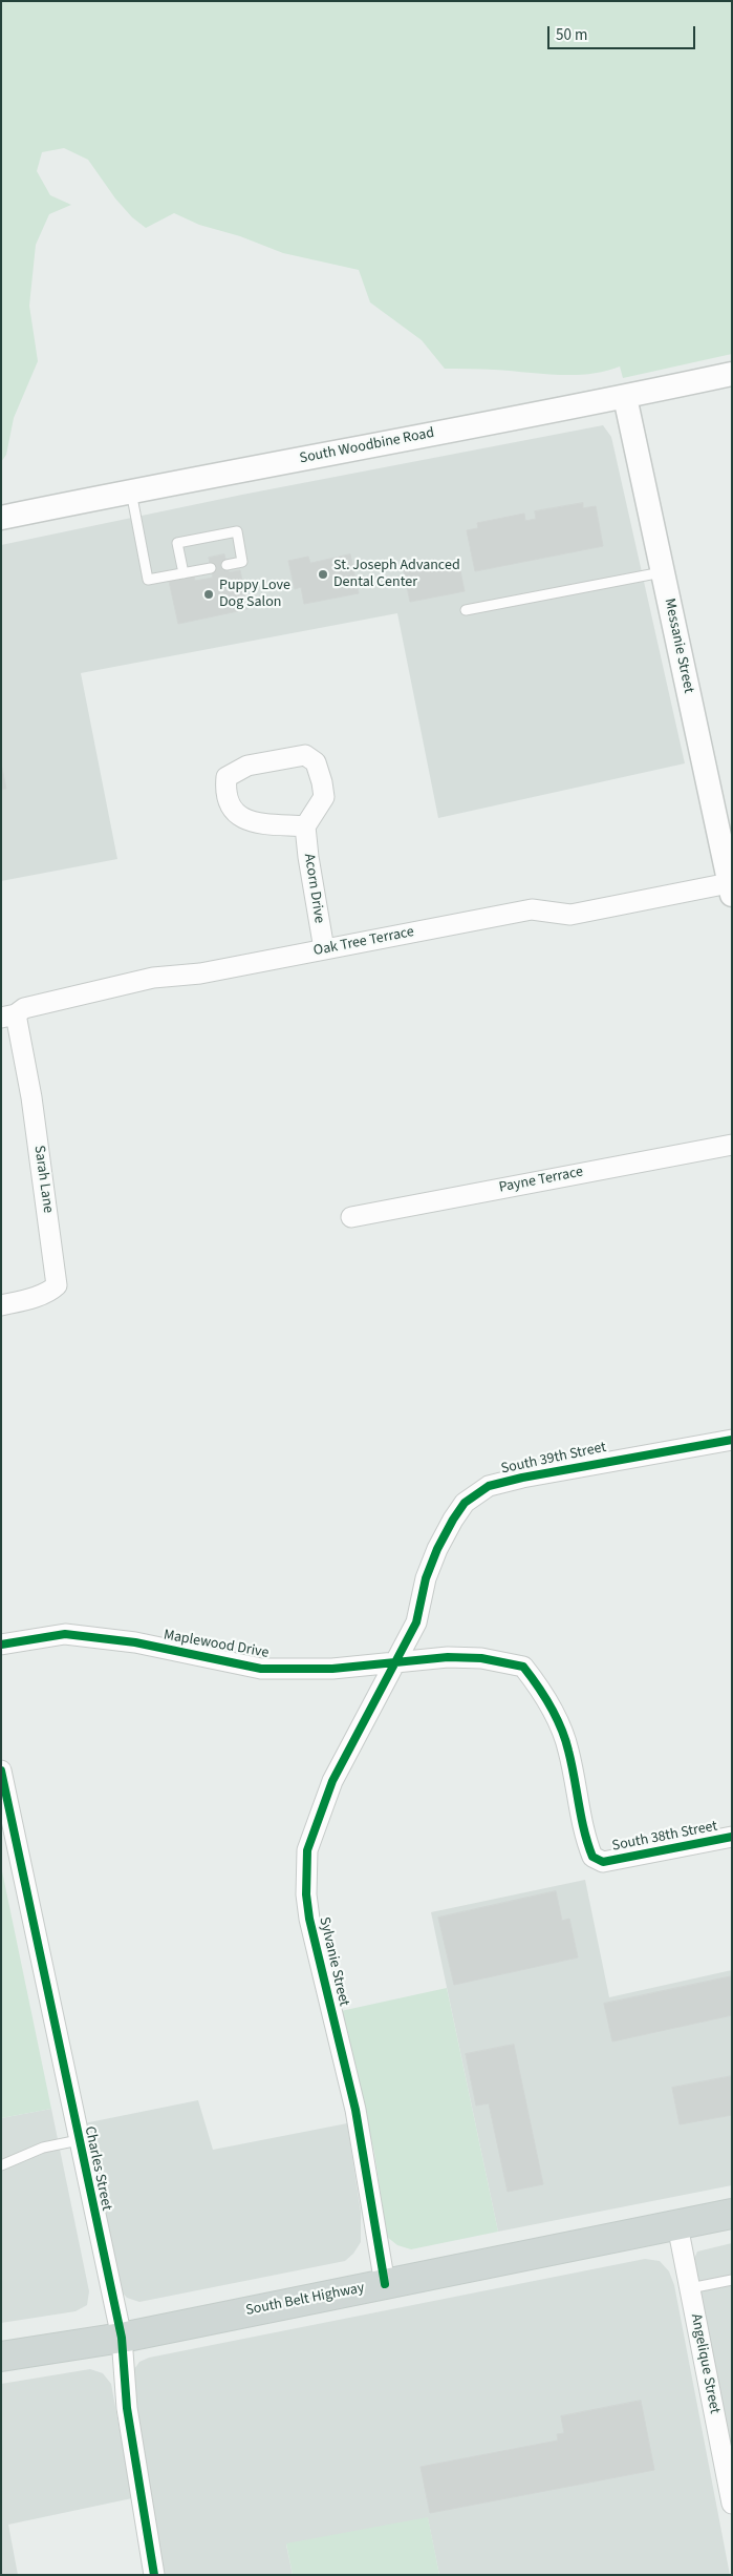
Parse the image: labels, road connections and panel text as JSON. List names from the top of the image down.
{
  "streets": {
    "main road": ["South Belt Highway"],
    "street": [
      "South Woodbine Road",
      "Messanie Street",
      "Acorn Drive",
      "Oak Tree Terrace",
      "Sarah Lane",
      "Payne Terrace",
      "South 39th Street",
      "Maplewood Drive",
      "South 38th Street",
      "Sylvanie Street",
      "Charles Street",
      "Angelique Street"
    ]
  },
  "crossings": [
    ["South Woodbine Road", "Messanie Street"],
    ["Messanie Street", "Oak Tree Terrace"],
    ["Acorn Drive", "Oak Tree Terrace"],
    ["Oak Tree Terrace", "Sarah Lane"],
    ["South 39th Street", "Maplewood Drive"],
    ["South 39th Street", "Sylvanie Street"],
    ["Maplewood Drive", "South 38th Street"],
    ["Maplewood Drive", "Sylvanie Street"],
    ["Sylvanie Street", "South Belt Highway"],
    ["Charles Street", "South Belt Highway"],
    ["South Belt Highway", "Angelique Street"]
  ],
  "places": ["St. Joseph Advanced Dental Center", "Puppy Love Dog Salon"],
  "scale_bar": "50 m"
}
